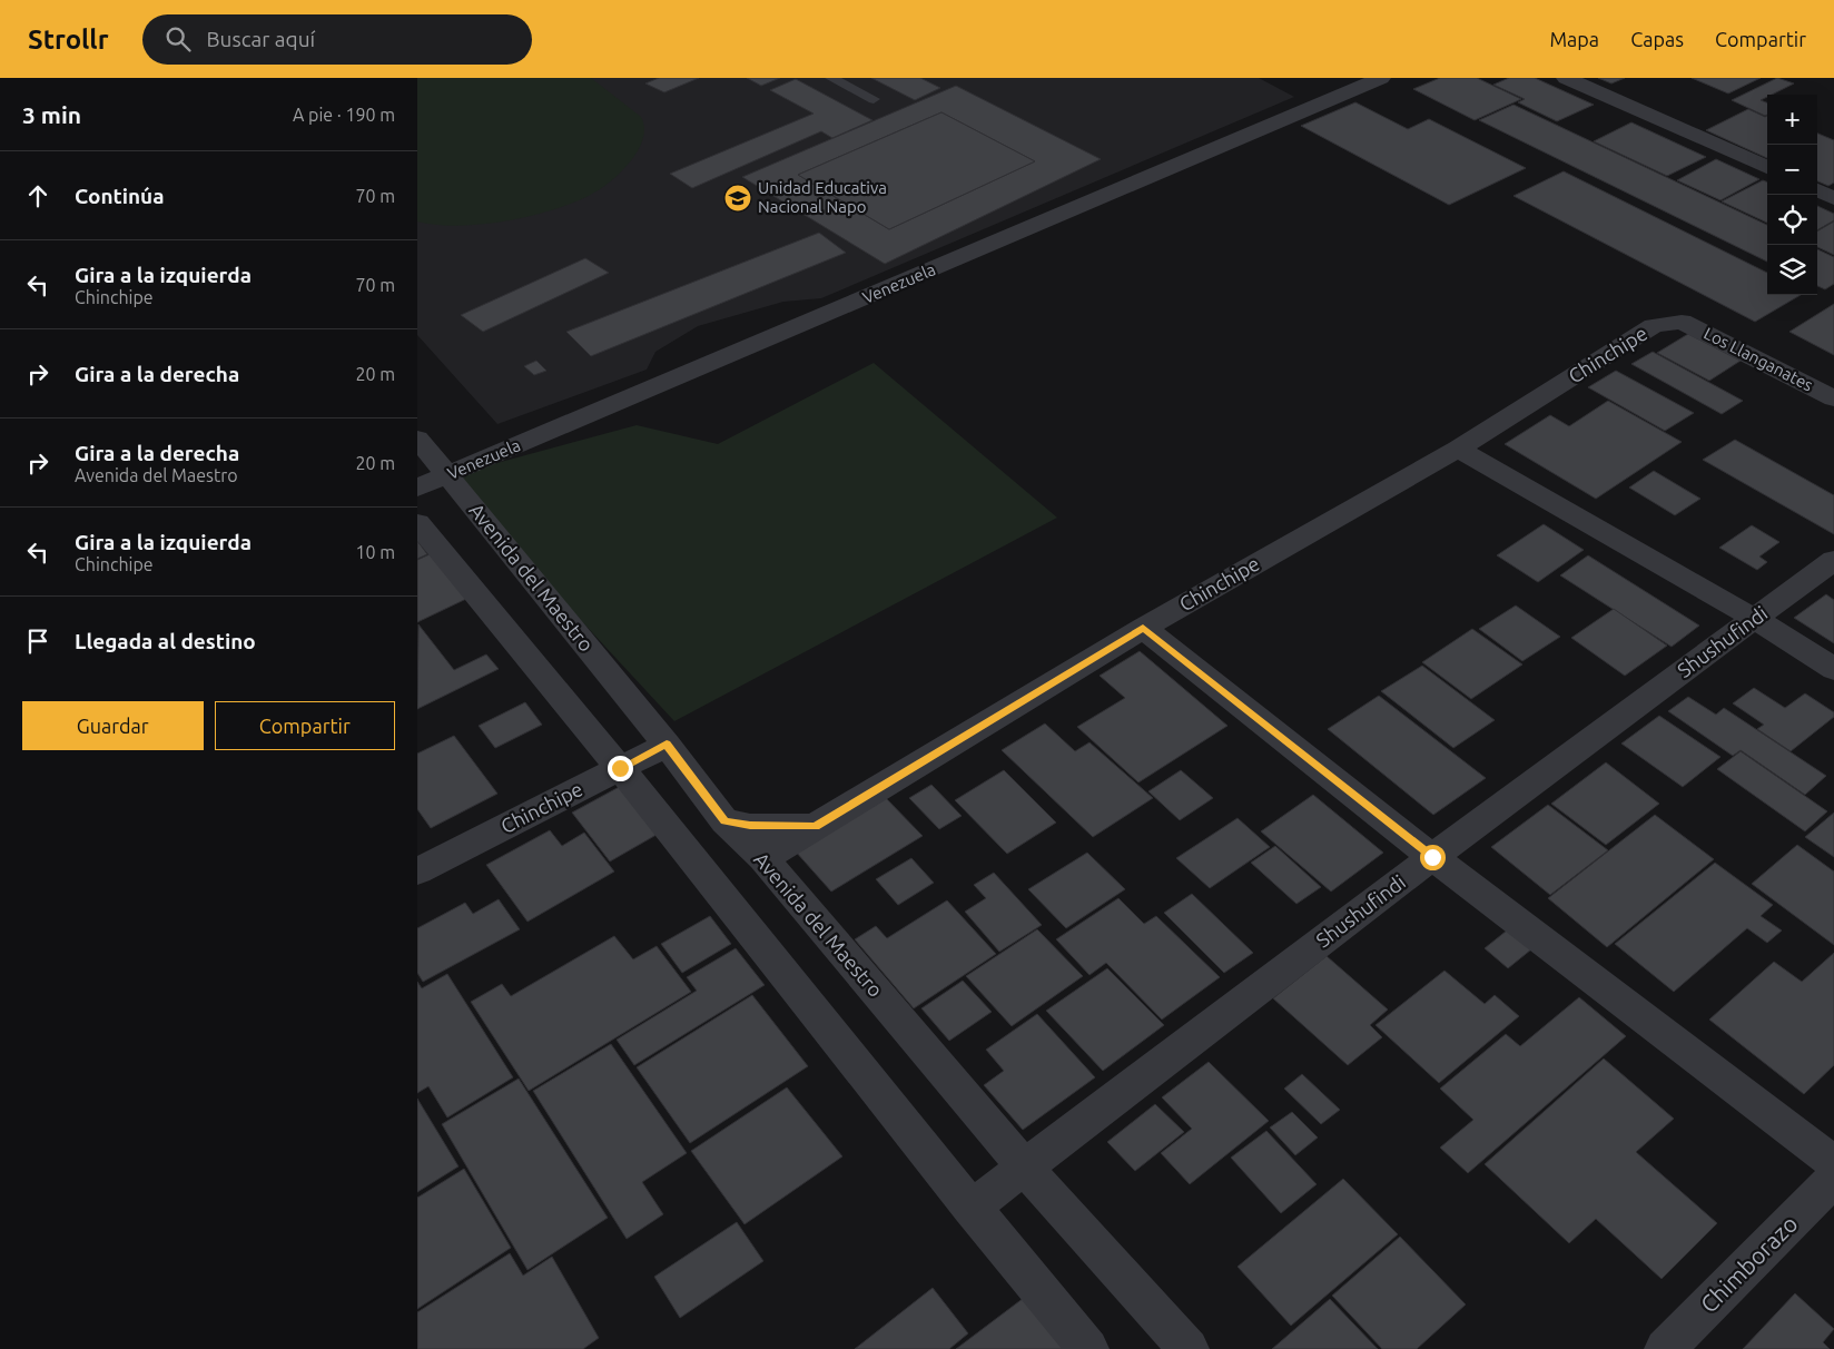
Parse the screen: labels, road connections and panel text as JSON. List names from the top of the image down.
{
  "streets": {
    "street": [
      "Venezuela",
      "Chinchipe",
      "Los Llanganates",
      "Avenida del Maestro",
      "Shushufindi",
      "Chimborazo"
    ]
  },
  "crossings": [
    ["Venezuela", "Avenida del Maestro"],
    ["Chinchipe", "Los Llanganates"],
    ["Chinchipe", "Avenida del Maestro"],
    ["Avenida del Maestro", "Shushufindi"]
  ],
  "places": {
    "school or university": ["Unidad Educativa Nacional Napo"]
  },
  "page": {
    "header": "Strollr",
    "search": "Buscar aquí",
    "nav": ["Mapa", "Capas", "Compartir"],
    "heading": ["3 min", "A pie · 190 m"],
    "map_buttons": ["+", "−"],
    "list": [
      ["Continúa", "70 m"],
      ["Gira a la izquierda", "Chinchipe", "70 m"],
      ["Gira a la derecha", "20 m"],
      ["Gira a la derecha", "Avenida del Maestro", "20 m"],
      ["Gira a la izquierda", "Chinchipe", "10 m"],
      "Llegada al destino"
    ],
    "buttons": ["Guardar", "Compartir"]
  }
}
